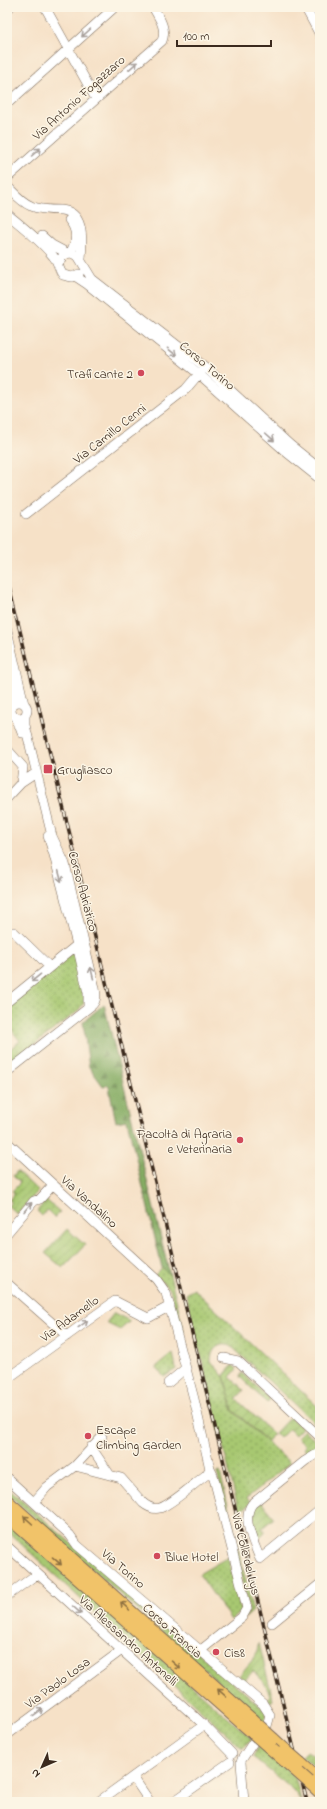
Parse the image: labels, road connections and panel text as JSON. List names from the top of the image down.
{
  "streets": {
    "main road": ["Corso Francia"],
    "street": [
      "Via Antonio Fogazzaro",
      "Corso Torino",
      "Via Camillo Cenni",
      "Corso Adriatico",
      "Via Vandalino",
      "Via Adamello",
      "Via Colle del Lys",
      "Via Torino",
      "Via Alessandro Antonelli",
      "Via Paolo Losa"
    ]
  },
  "crossings": [
    ["Corso Torino", "Via Camillo Cenni"],
    ["Via Vandalino", "Via Colle del Lys"],
    ["Via Adamello", "Via Colle del Lys"],
    ["Via Colle del Lys", "Via Torino"],
    ["Via Alessandro Antonelli", "Via Paolo Losa"]
  ],
  "one_way": ["Via Adamello", "Via Alessandro Antonelli", "Via Paolo Losa"],
  "places": {
    "other": [
      "Traficante 2",
      "Facoltà di Agraria e Veterinaria",
      "Escape Climbing Garden",
      "Blue Hotel",
      "Cis8"
    ],
    "transit": ["Grugliasco"]
  },
  "scale_bar": "100 m",
  "north": "bottom left"
}
